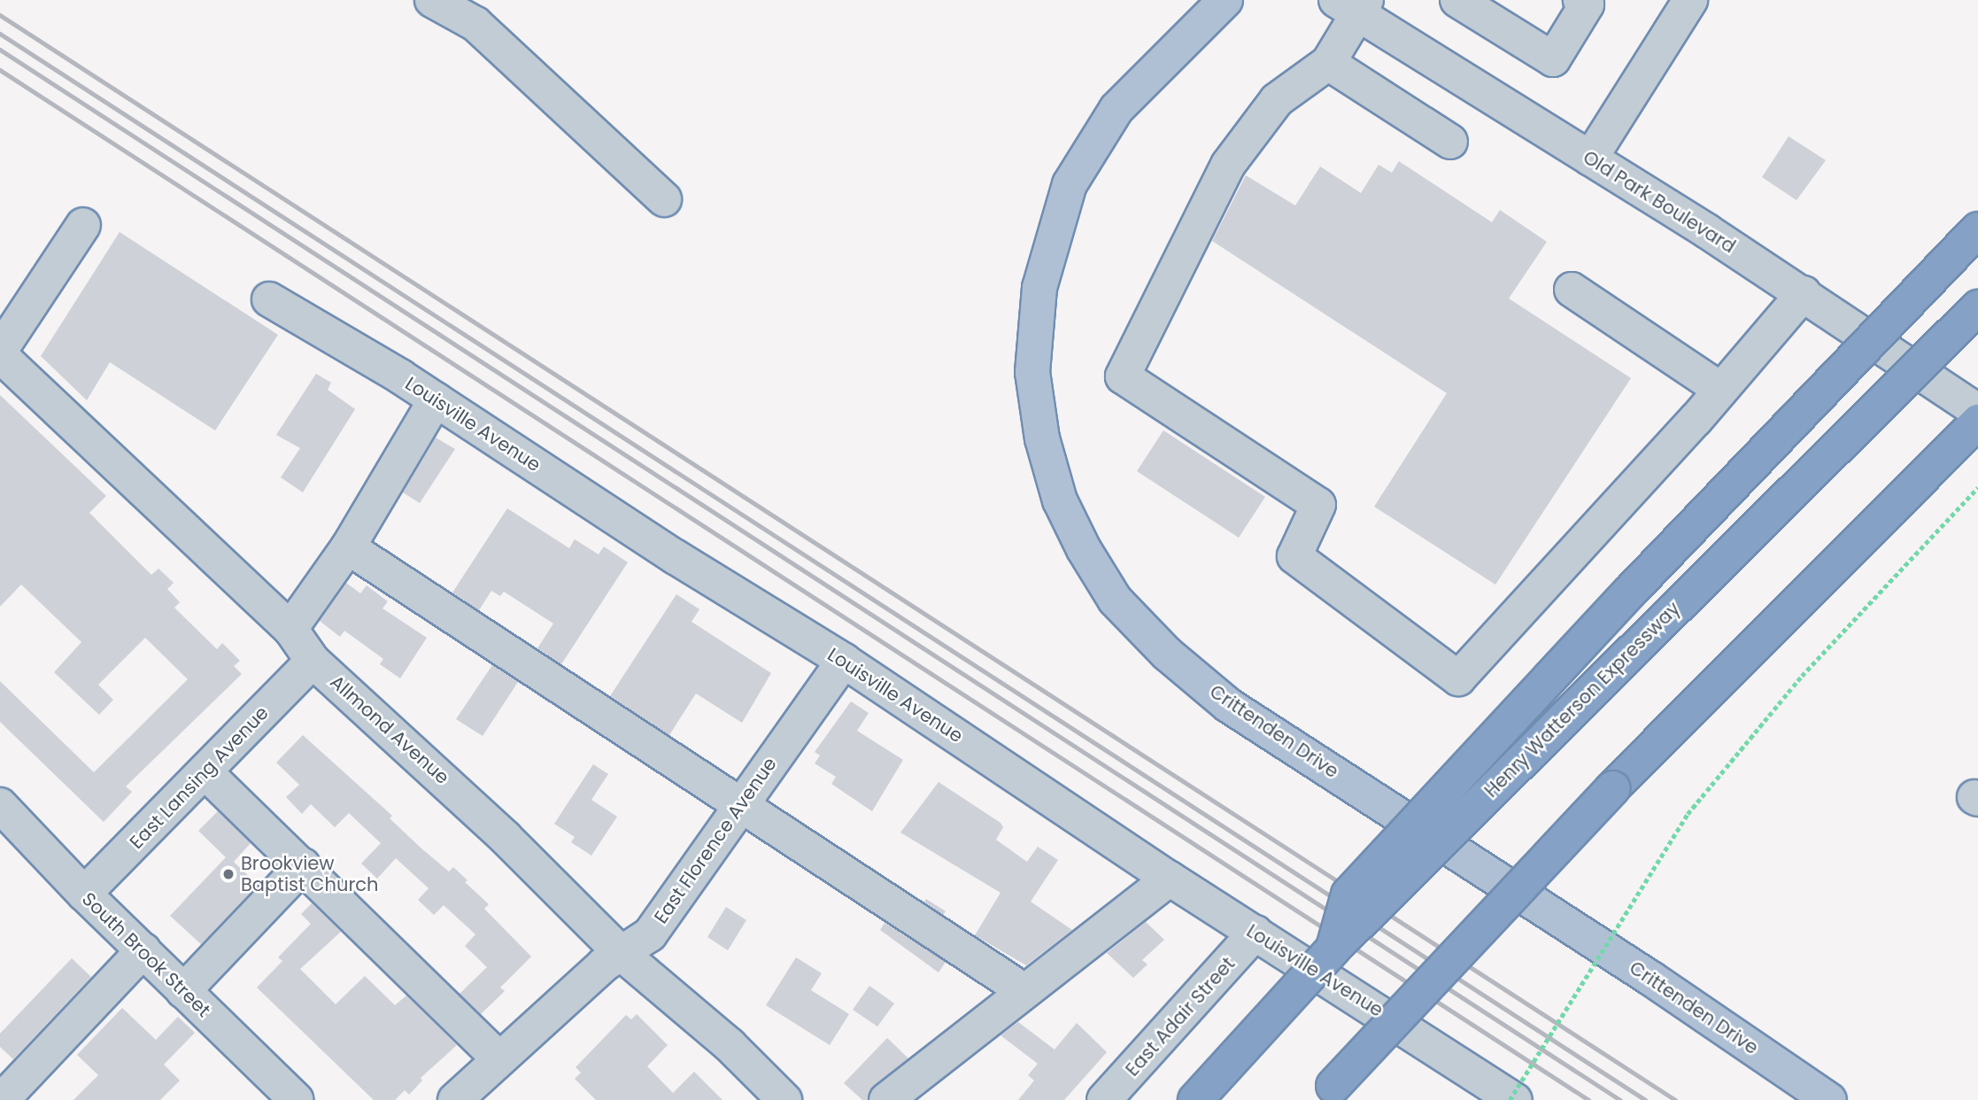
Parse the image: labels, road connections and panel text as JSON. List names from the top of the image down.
{
  "streets": {
    "highway": ["Henry Watterson Expressway"],
    "main road": ["Crittenden Drive"],
    "street": [
      "Old Park Boulevard",
      "Louisville Avenue",
      "Allmond Avenue",
      "East Lansing Avenue",
      "East Florence Avenue",
      "South Brook Street",
      "East Adair Street"
    ]
  },
  "crossings": [
    ["Louisville Avenue", "East Florence Avenue"],
    ["Louisville Avenue", "East Adair Street"],
    ["Allmond Avenue", "East Lansing Avenue"],
    ["Allmond Avenue", "East Florence Avenue"],
    ["East Lansing Avenue", "South Brook Street"]
  ],
  "places": ["Brookview Baptist Church"]
}
